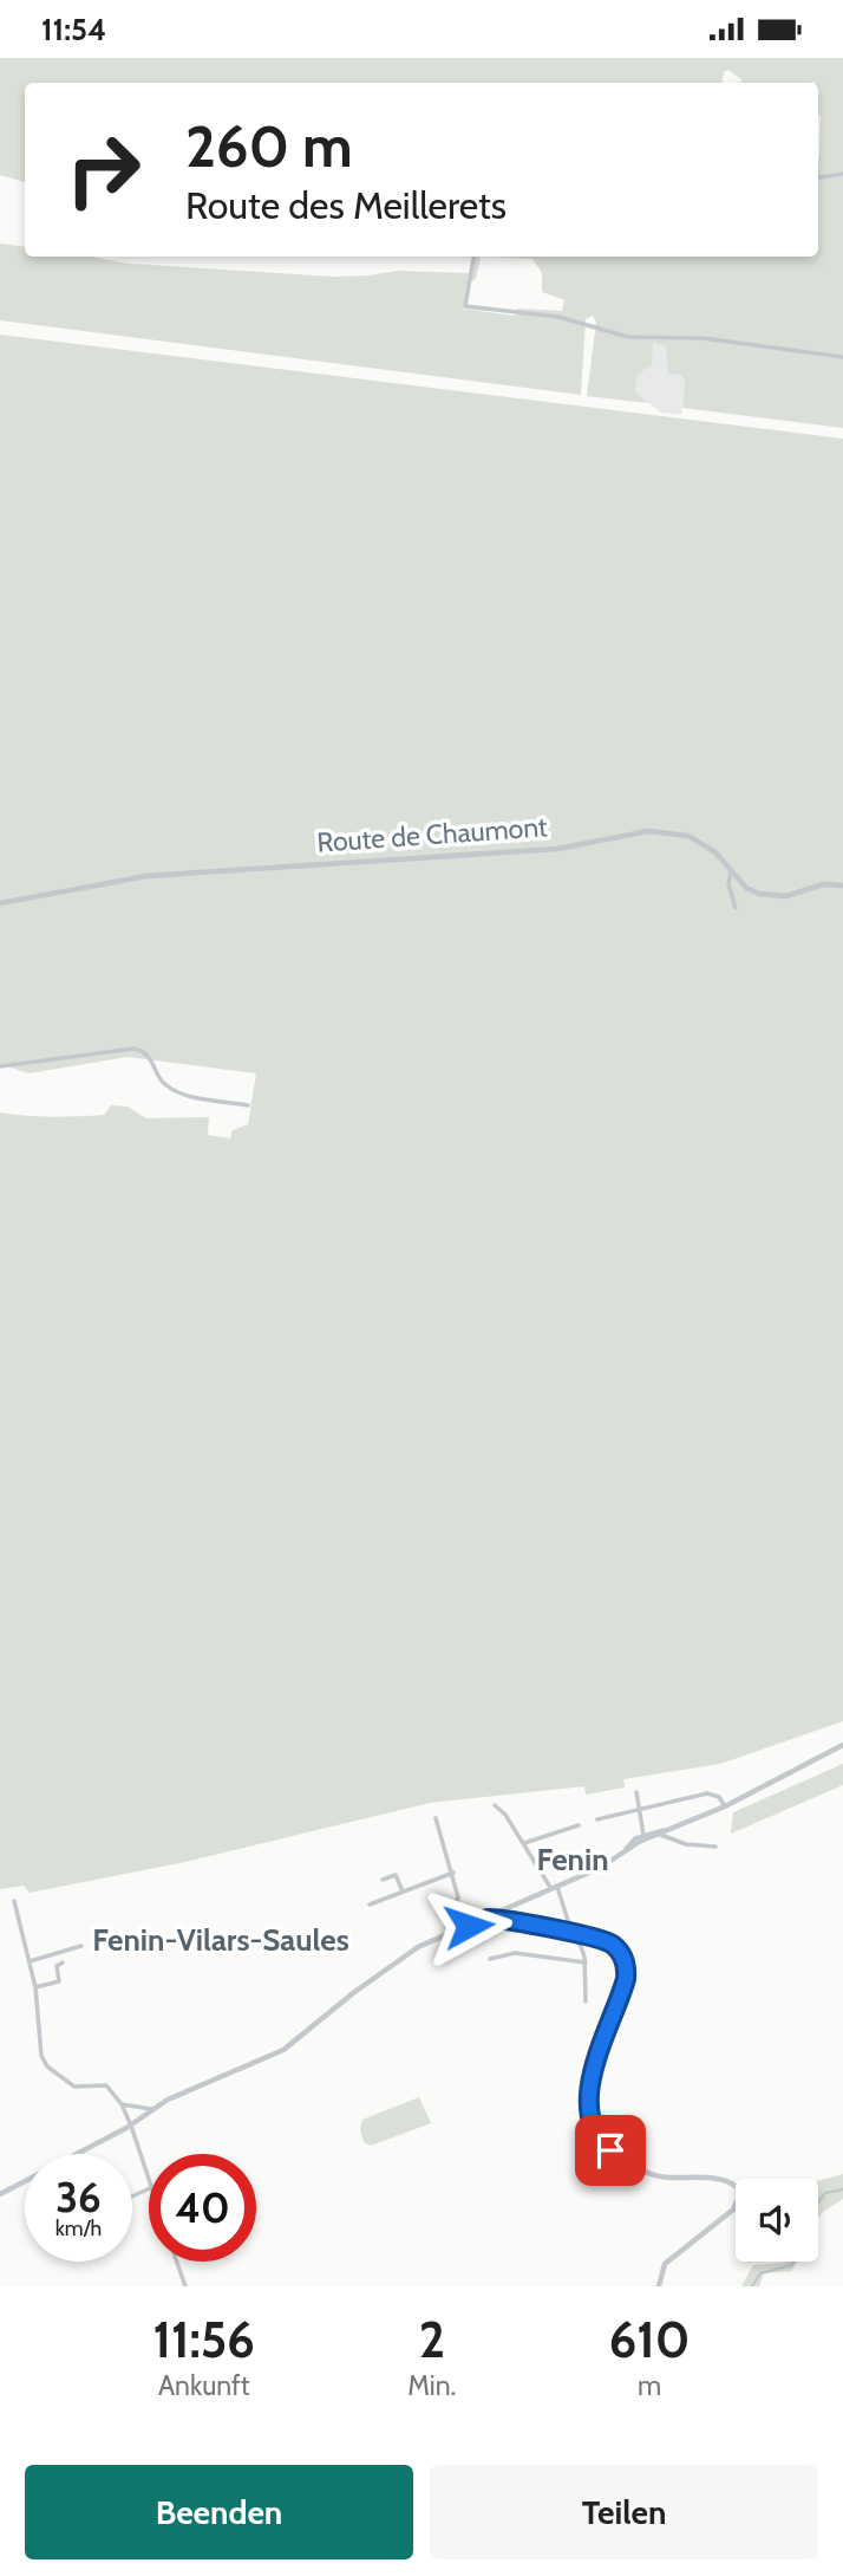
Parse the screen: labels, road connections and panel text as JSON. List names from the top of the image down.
{
  "streets": {
    "street": ["Route de Chaumont"]
  },
  "districts": ["Fenin", "Fenin-Vilars-Saules"],
  "page": {
    "status": "11:54",
    "turn": ["260 m", "Route des Meillerets"],
    "speed": "36 km/h",
    "limit": "40",
    "eta": [
      "11:56",
      "Ankunft",
      "2",
      "Min.",
      "610",
      "m"
    ],
    "buttons": ["Beenden", "Teilen"]
  }
}
